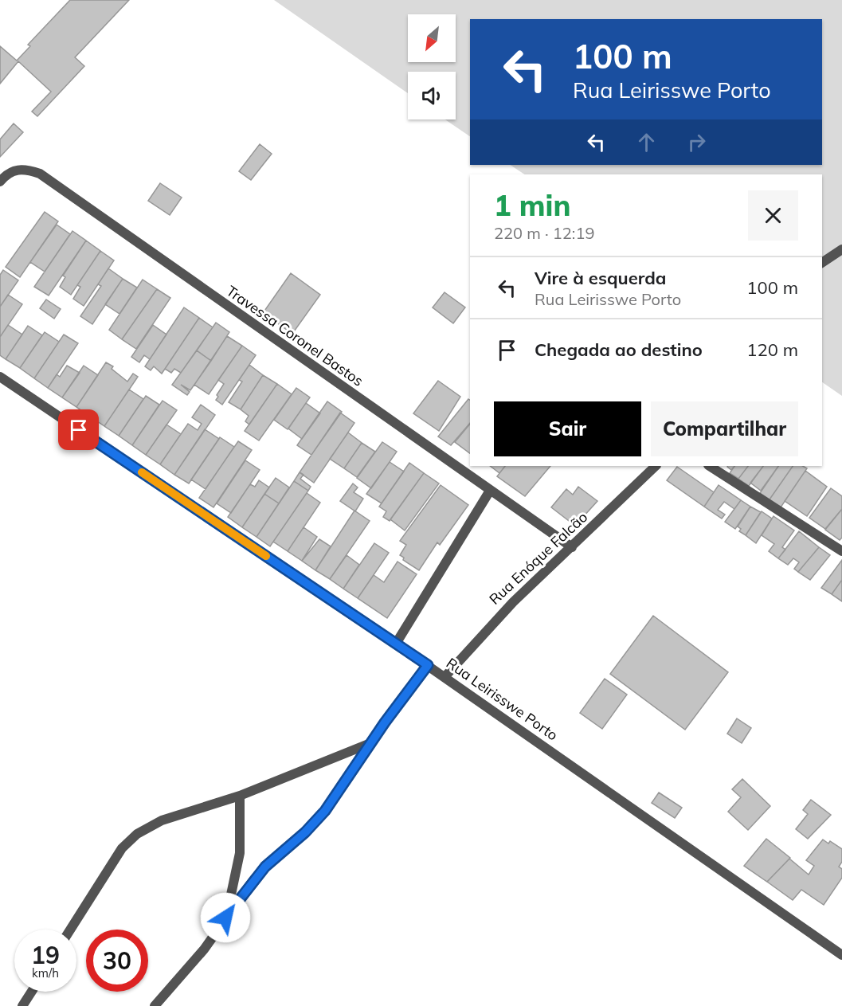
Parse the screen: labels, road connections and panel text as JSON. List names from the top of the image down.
{
  "streets": {
    "street": ["Travessa Coronel Bastos", "Rua Enóque Falcão", "Rua Leirisswe Porto"]
  },
  "crossings": [
    ["Travessa Coronel Bastos", "Rua Enóque Falcão"],
    ["Rua Enóque Falcão", "Rua Leirisswe Porto"]
  ],
  "north": "bottom left",
  "page": {
    "turn": ["100 m", "Rua Leirisswe Porto"],
    "heading": ["1 min", "220 m · 12:19"],
    "list": [
      {
        "name": "Vire à esquerda",
        "note": "Rua Leirisswe Porto",
        "value": "100 m"
      },
      {
        "name": "Chegada ao destino",
        "value": "120 m"
      }
    ],
    "buttons": ["Sair", "Compartilhar"],
    "speed": "19 km/h",
    "limit": "30"
  }
}
